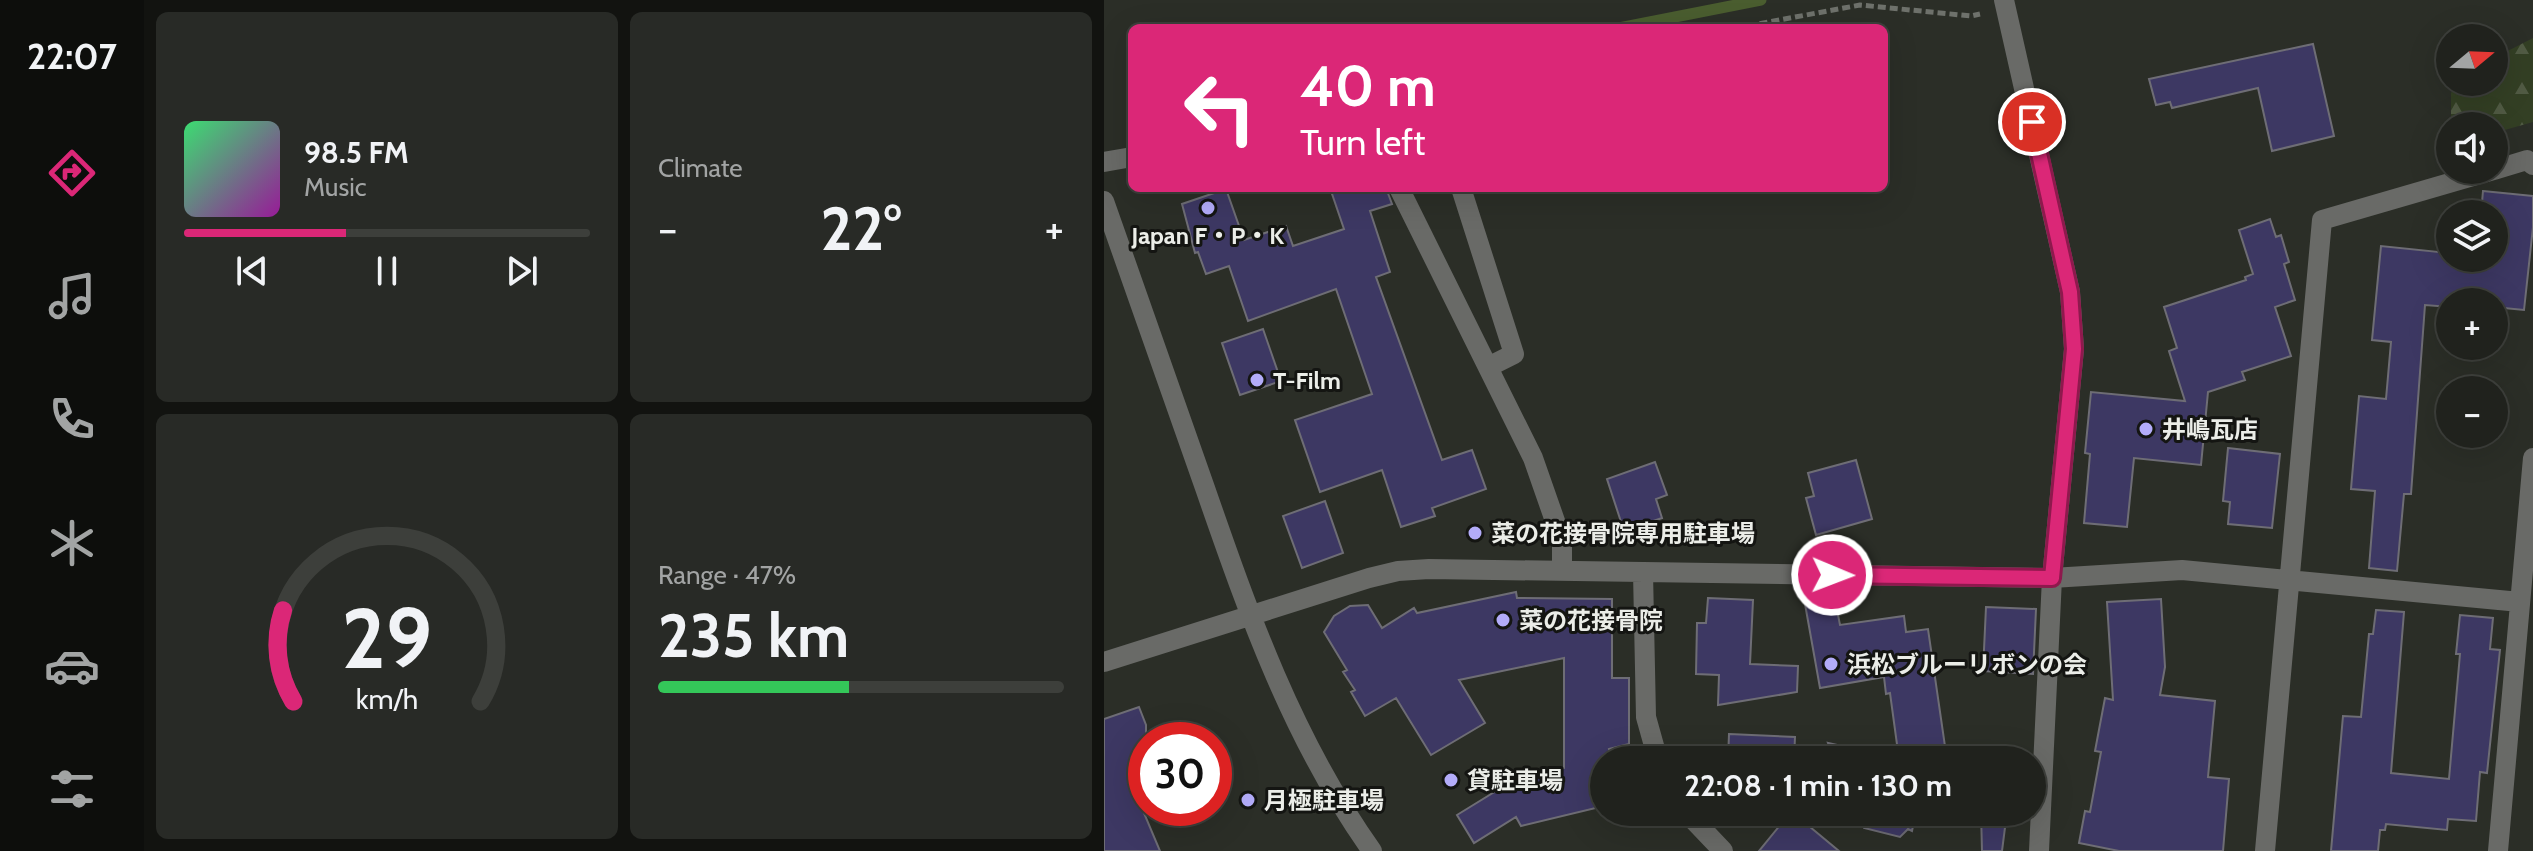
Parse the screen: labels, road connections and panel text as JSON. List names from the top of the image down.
{
  "places": [
    "Japan F・P・K",
    "T-Film",
    "井嶋瓦店",
    "菜の花接骨院専用駐車場",
    "菜の花接骨院",
    "浜松ブルーリボンの会",
    "貸駐車場",
    "月極駐車場"
  ],
  "north": "right",
  "page": {
    "tabs": "22:07",
    "tile": [
      "Climate",
      ["Range · 47%", "235 km"]
    ],
    "map_buttons": ["+", "−"],
    "turn": ["40 m", "Turn left"],
    "song": ["98.5 FM", "Music"],
    "heat": ["−", "22°", "+"],
    "limit": "30",
    "trip": "22:08 · 1 min · 130 m",
    "gauge": ["29", "km/h"]
  }
}
